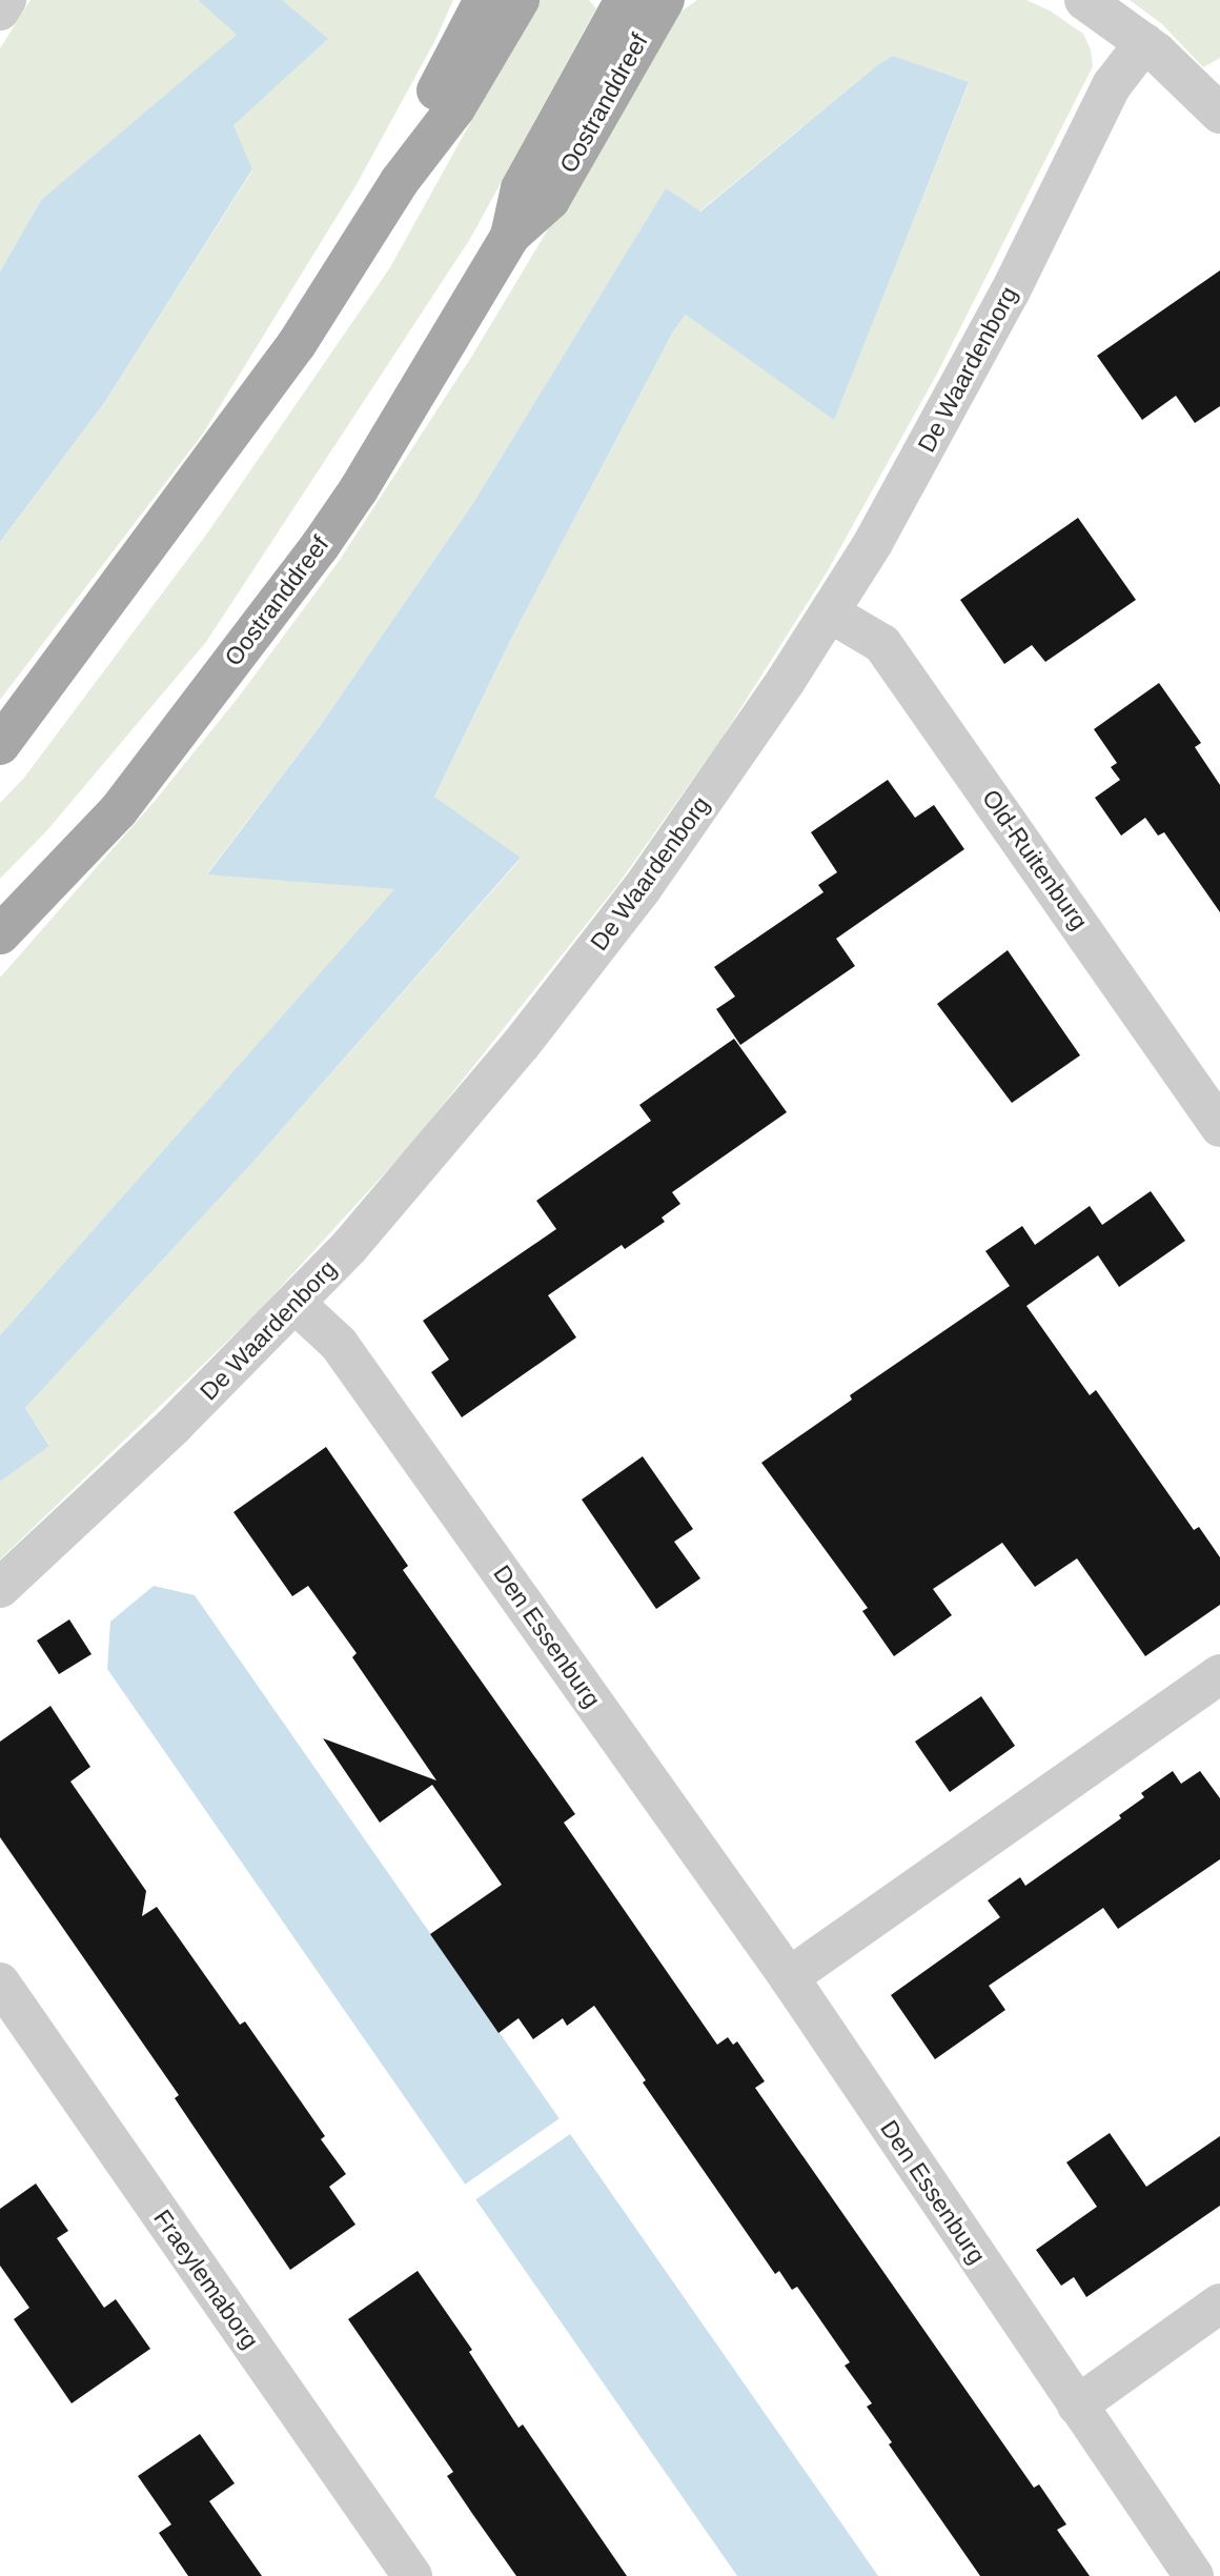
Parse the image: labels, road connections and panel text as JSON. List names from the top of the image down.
{
  "streets": {
    "main road": ["Oostranddreef"],
    "street": [
      "De Waardenborg",
      "Old-Ruitenburg",
      "Den Essenburg",
      "Fraeylemaborg"
    ]
  },
  "crossings": [
    ["De Waardenborg", "Old-Ruitenburg"],
    ["De Waardenborg", "Den Essenburg"]
  ]
}
